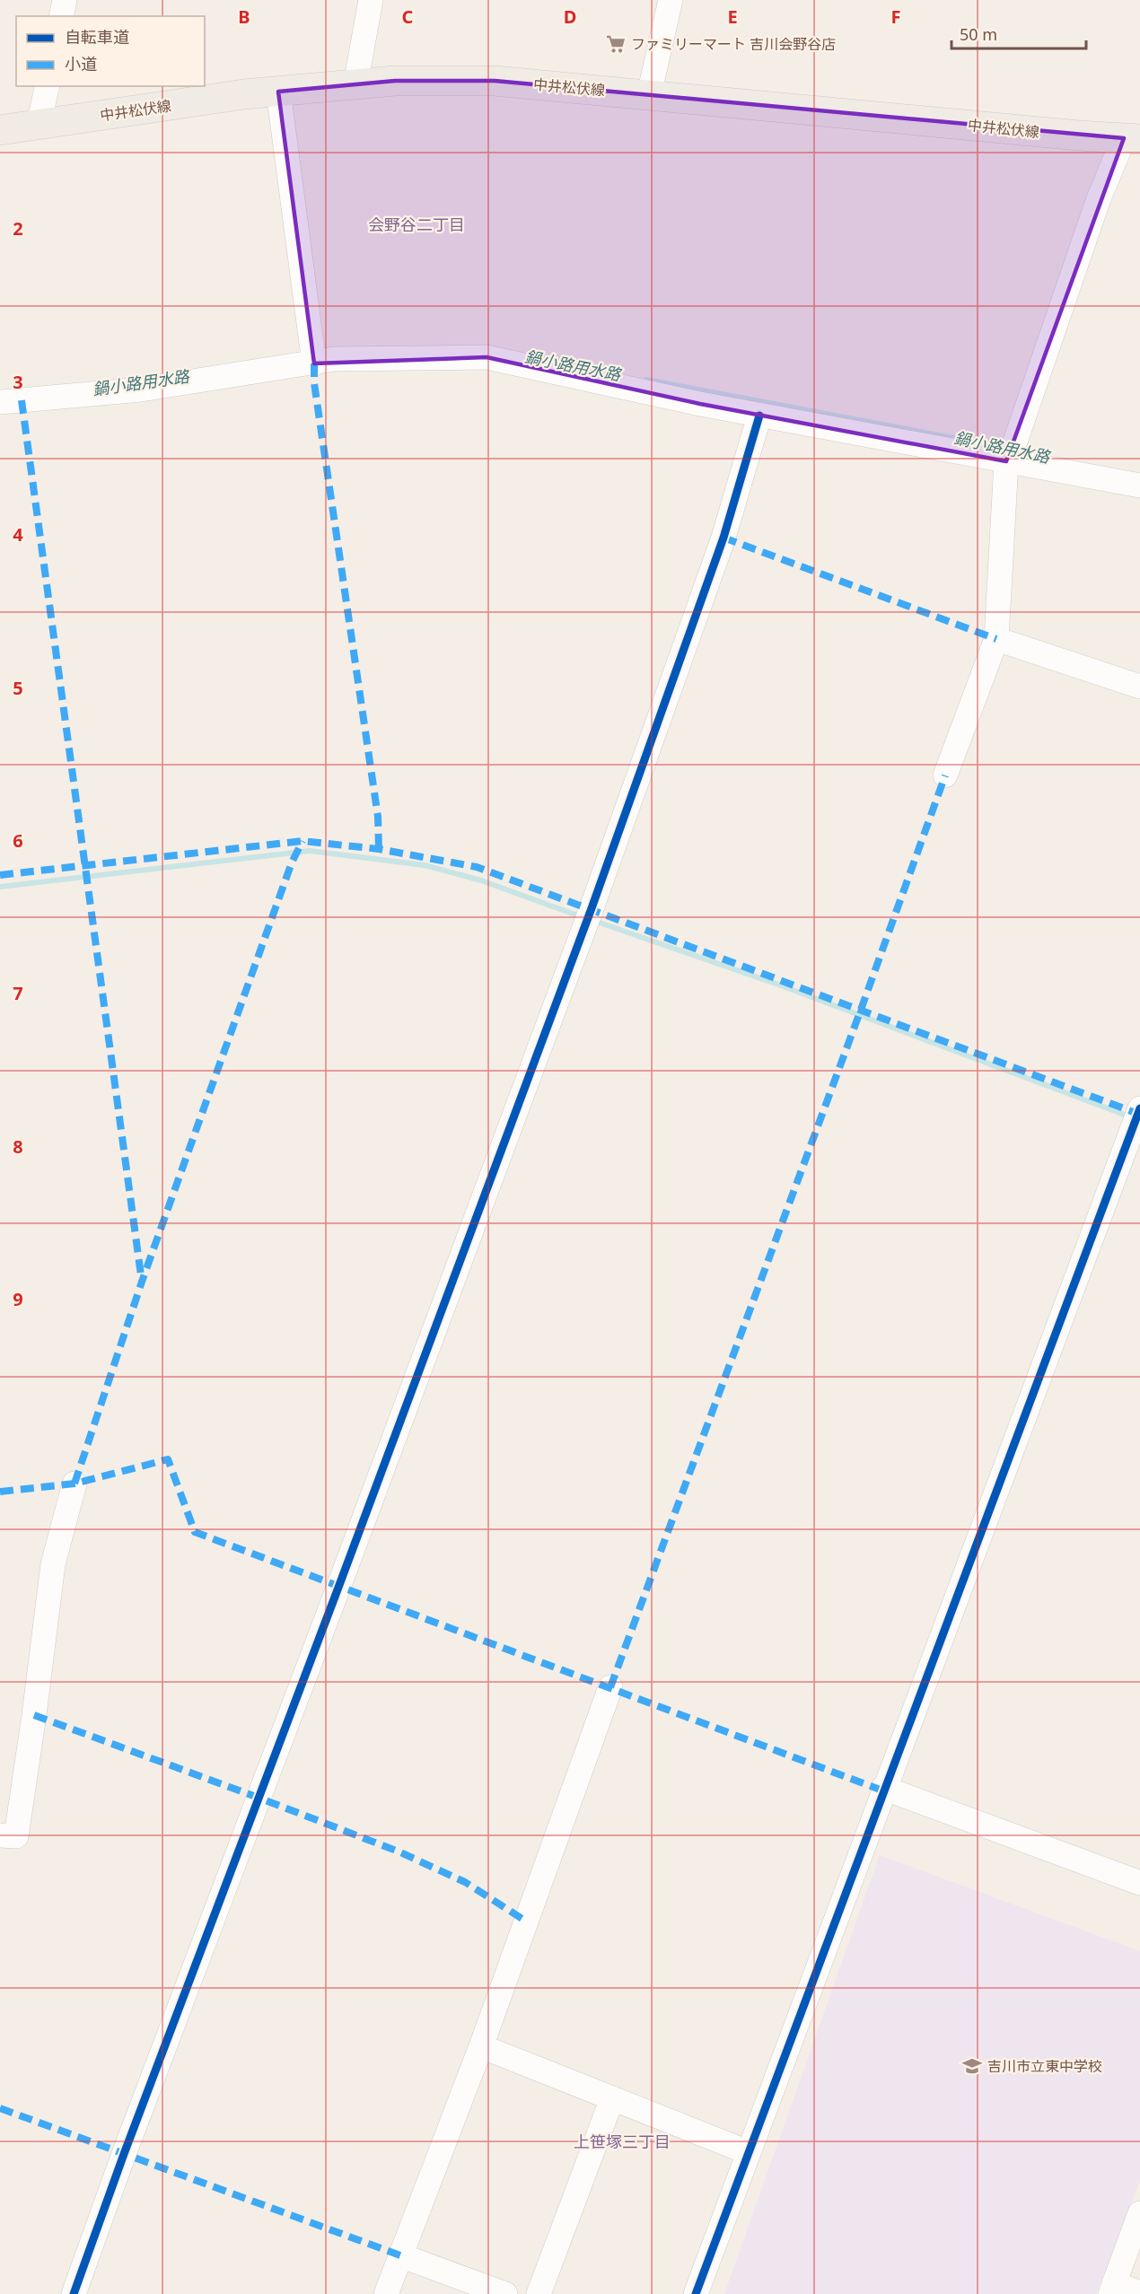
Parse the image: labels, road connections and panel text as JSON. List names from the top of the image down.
{
  "streets": {
    "main road": ["中井松伏線"]
  },
  "districts": ["会野谷二丁目", "上笹塚三丁目"],
  "water": ["鍋小路用水路"],
  "places": {
    "supermarket": ["ファミリーマート 吉川会野谷店"],
    "school or university": ["吉川市立東中学校"]
  },
  "legend": ["自転車道", "小道"],
  "scale_bar": "50 m",
  "grid": {
    "columns": [
      "B",
      "C",
      "D",
      "E",
      "F"
    ],
    "rows": [
      "2",
      "3",
      "4",
      "5",
      "6",
      "7",
      "8",
      "9"
    ]
  }
}
